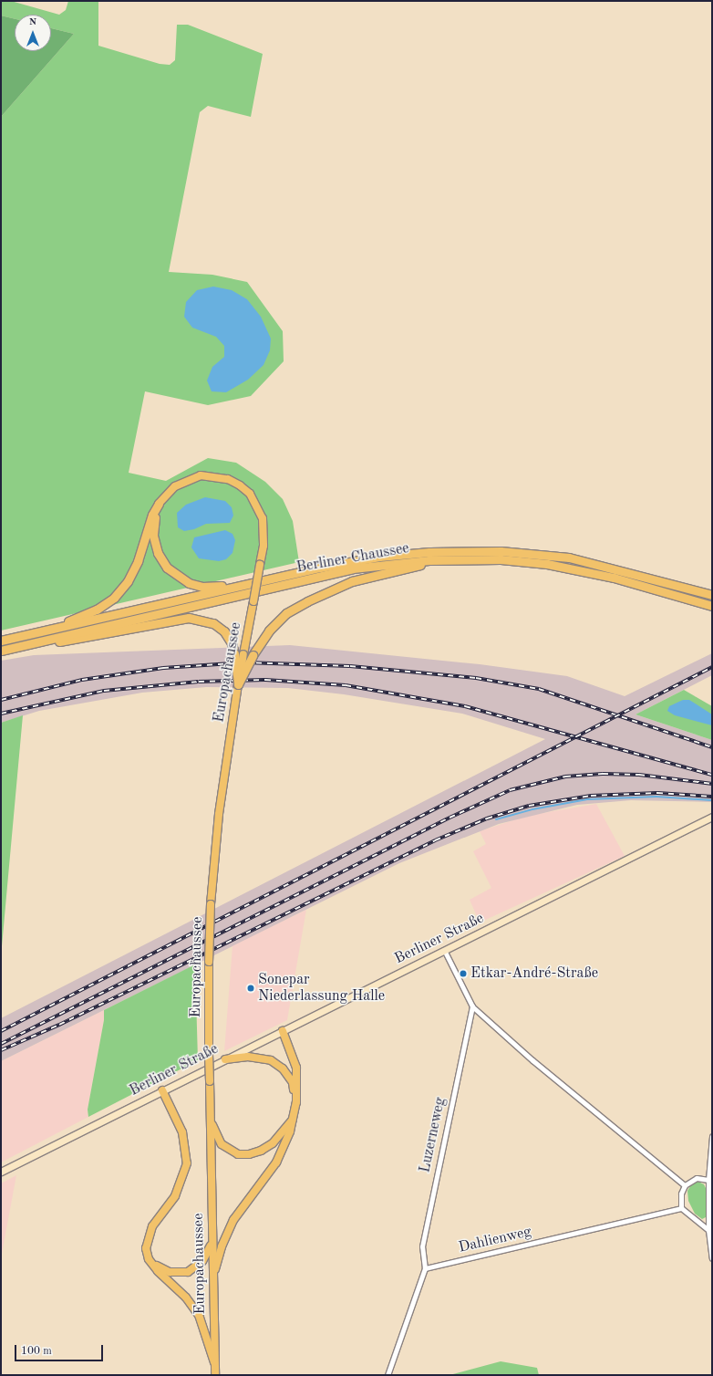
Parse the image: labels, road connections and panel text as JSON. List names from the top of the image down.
{
  "streets": {
    "highway": ["Berliner Chaussee"],
    "main road": ["Europachaussee"],
    "street": ["Berliner Straße", "Luzerneweg", "Dahlienweg"]
  },
  "crossings": [
    ["Luzerneweg", "Dahlienweg"]
  ],
  "places": ["Etkar-André-Straße", "Sonepar Niederlassung Halle"],
  "scale_bar": "100 m",
  "north": "top"
}
